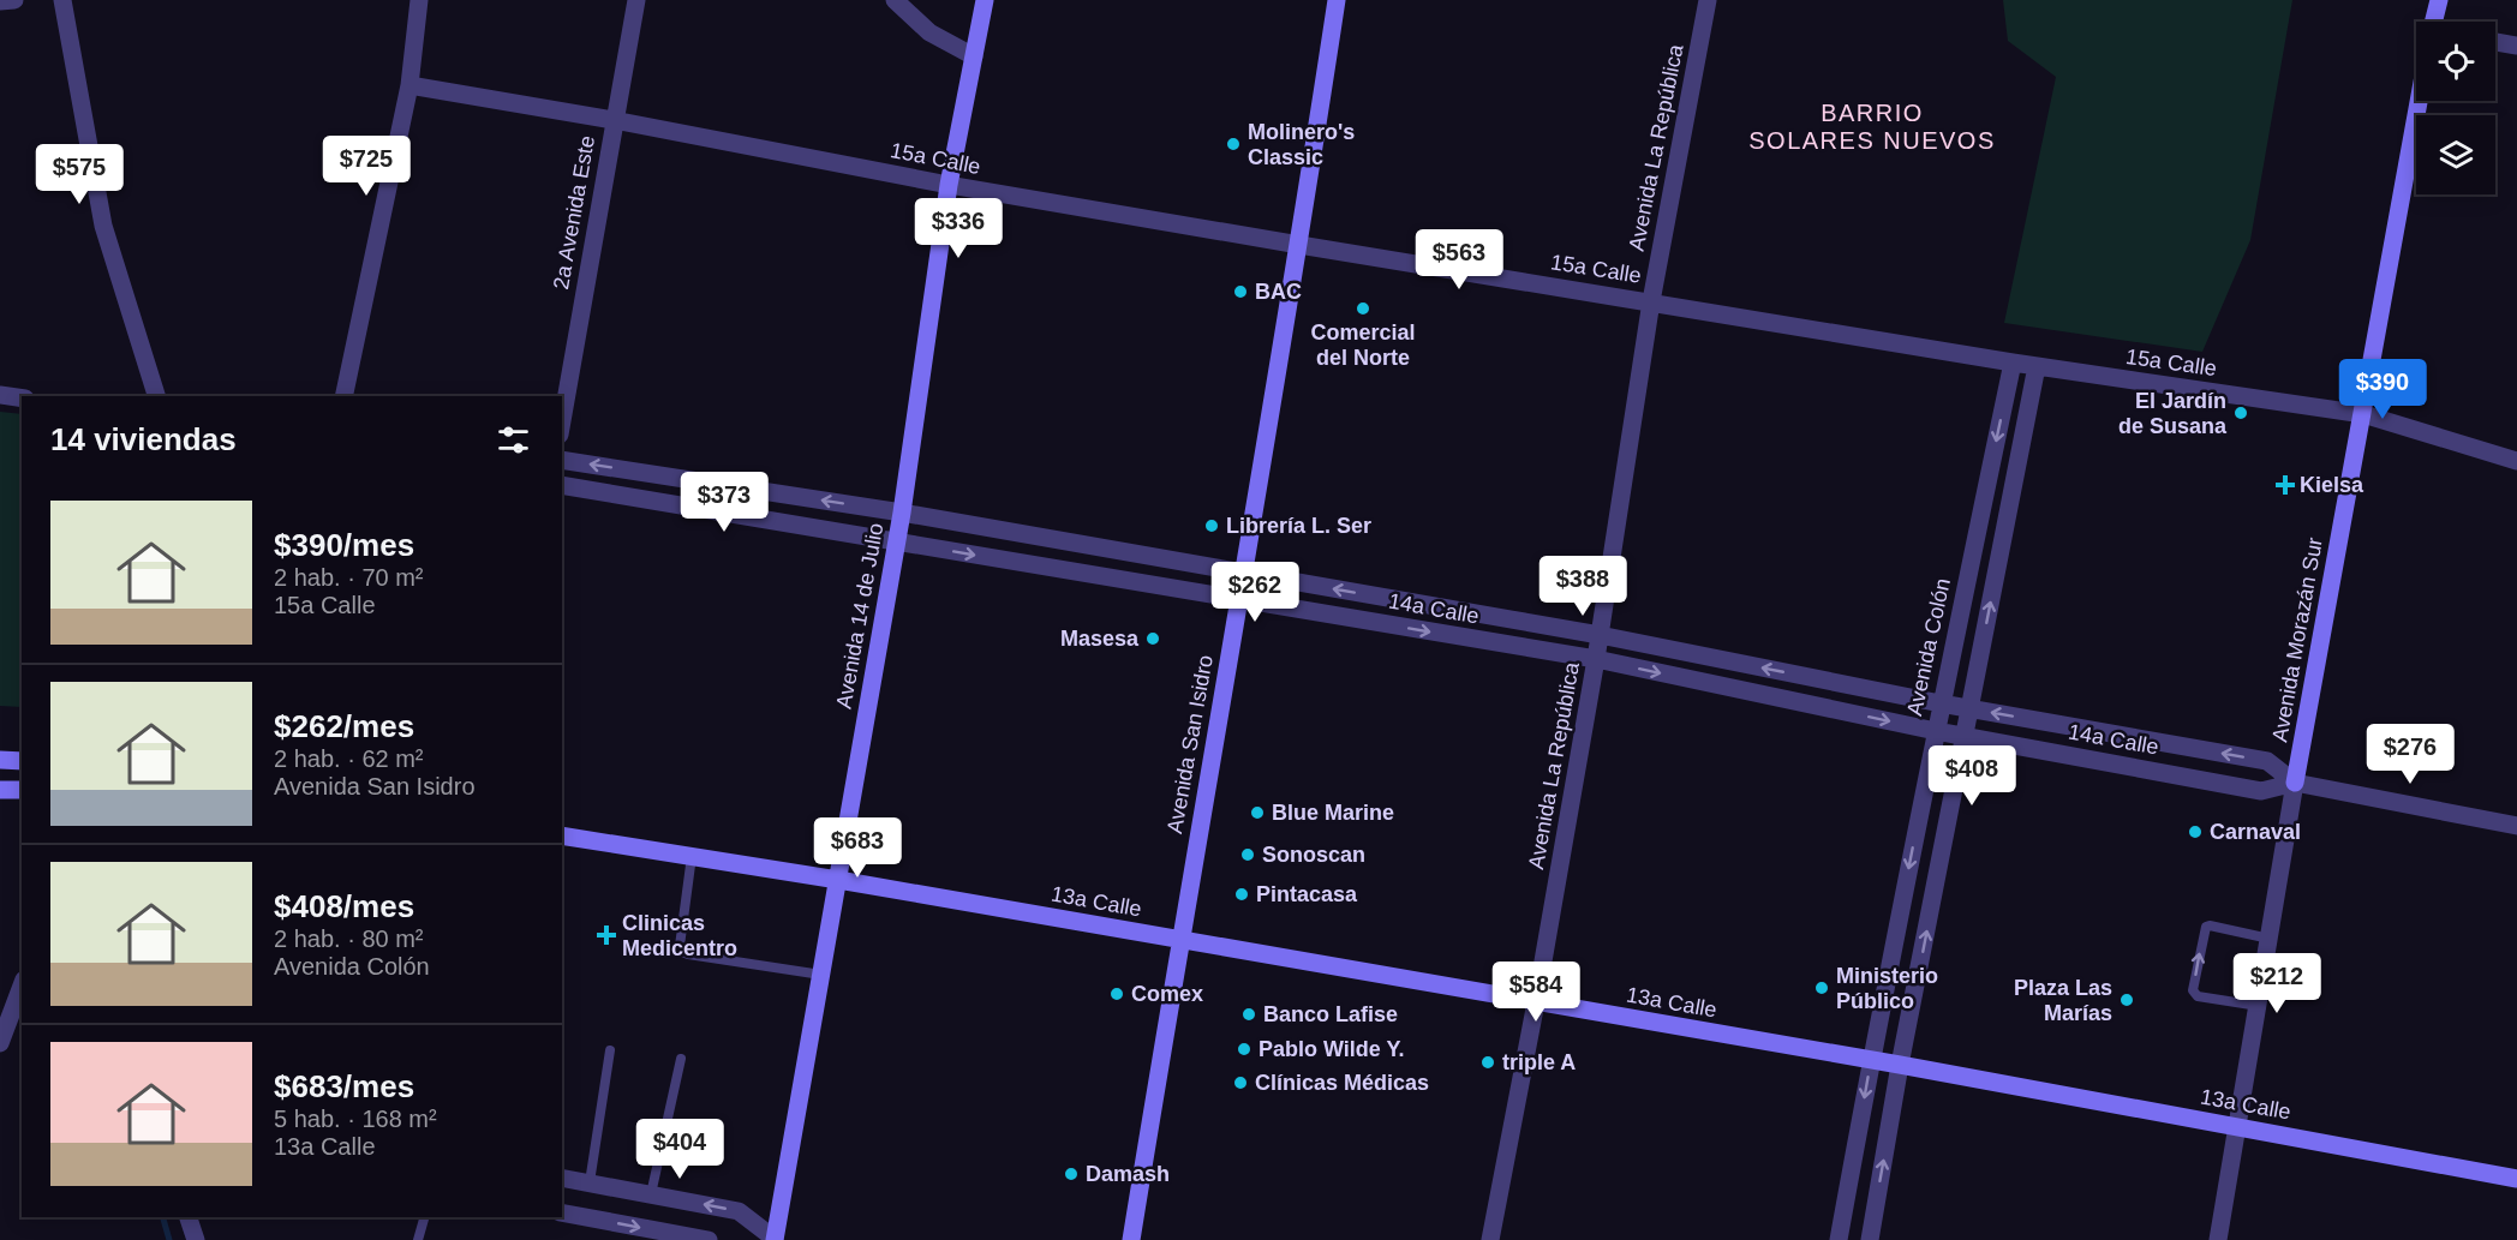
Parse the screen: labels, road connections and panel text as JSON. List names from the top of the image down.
{
  "streets": {
    "street": [
      "Avenida La República",
      "15a Calle",
      "2a Avenida Este",
      "14a Calle",
      "Avenida 14 de Julio",
      "Avenida Morazán Sur",
      "Avenida Colón",
      "Avenida San Isidro",
      "13a Calle"
    ]
  },
  "crossings": [
    ["Avenida La República", "15a Calle"],
    ["Avenida La República", "14a Calle"],
    ["Avenida La República", "13a Calle"],
    ["15a Calle", "2a Avenida Este"],
    ["15a Calle", "Avenida 14 de Julio"],
    ["15a Calle", "Avenida Morazán Sur"],
    ["15a Calle", "Avenida Colón"],
    ["15a Calle", "Avenida San Isidro"],
    ["14a Calle", "Avenida 14 de Julio"],
    ["14a Calle", "Avenida Morazán Sur"],
    ["14a Calle", "Avenida Colón"],
    ["14a Calle", "Avenida San Isidro"],
    ["Avenida 14 de Julio", "13a Calle"],
    ["Avenida Morazán Sur", "13a Calle"],
    ["Avenida Colón", "13a Calle"],
    ["Avenida San Isidro", "13a Calle"]
  ],
  "districts": ["BARRIO SOLARES NUEVOS"],
  "places": {
    "other": [
      "Molinero's Classic",
      "BAC",
      "Comercial del Norte",
      "El Jardín de Susana",
      "Librería L. Ser",
      "Masesa",
      "Blue Marine",
      "Carnaval",
      "Sonoscan",
      "Pintacasa",
      "Ministerio Público",
      "Comex",
      "Plaza Las Marías",
      "Banco Lafise",
      "Pablo Wilde Y.",
      "triple A",
      "Clínicas Médicas",
      "Damash"
    ],
    "health": ["Kielsa", "Clinicas Medicentro"]
  },
  "page": {
    "price": [
      "$725",
      "$575",
      "$336",
      "$563",
      "$390",
      "$373",
      "$388",
      "$262",
      "$276",
      "$408",
      "$683",
      "$212",
      "$584",
      "$404"
    ],
    "heading": "14 viviendas",
    "list": [
      {
        "name": "$390/mes",
        "note": "2 hab. · 70 m² · 15a Calle"
      },
      {
        "name": "$262/mes",
        "note": "2 hab. · 62 m² · Avenida San Isidro"
      },
      {
        "name": "$408/mes",
        "note": "2 hab. · 80 m² · Avenida Colón"
      },
      {
        "name": "$683/mes",
        "note": "5 hab. · 168 m² · 13a Calle"
      }
    ]
  }
}
